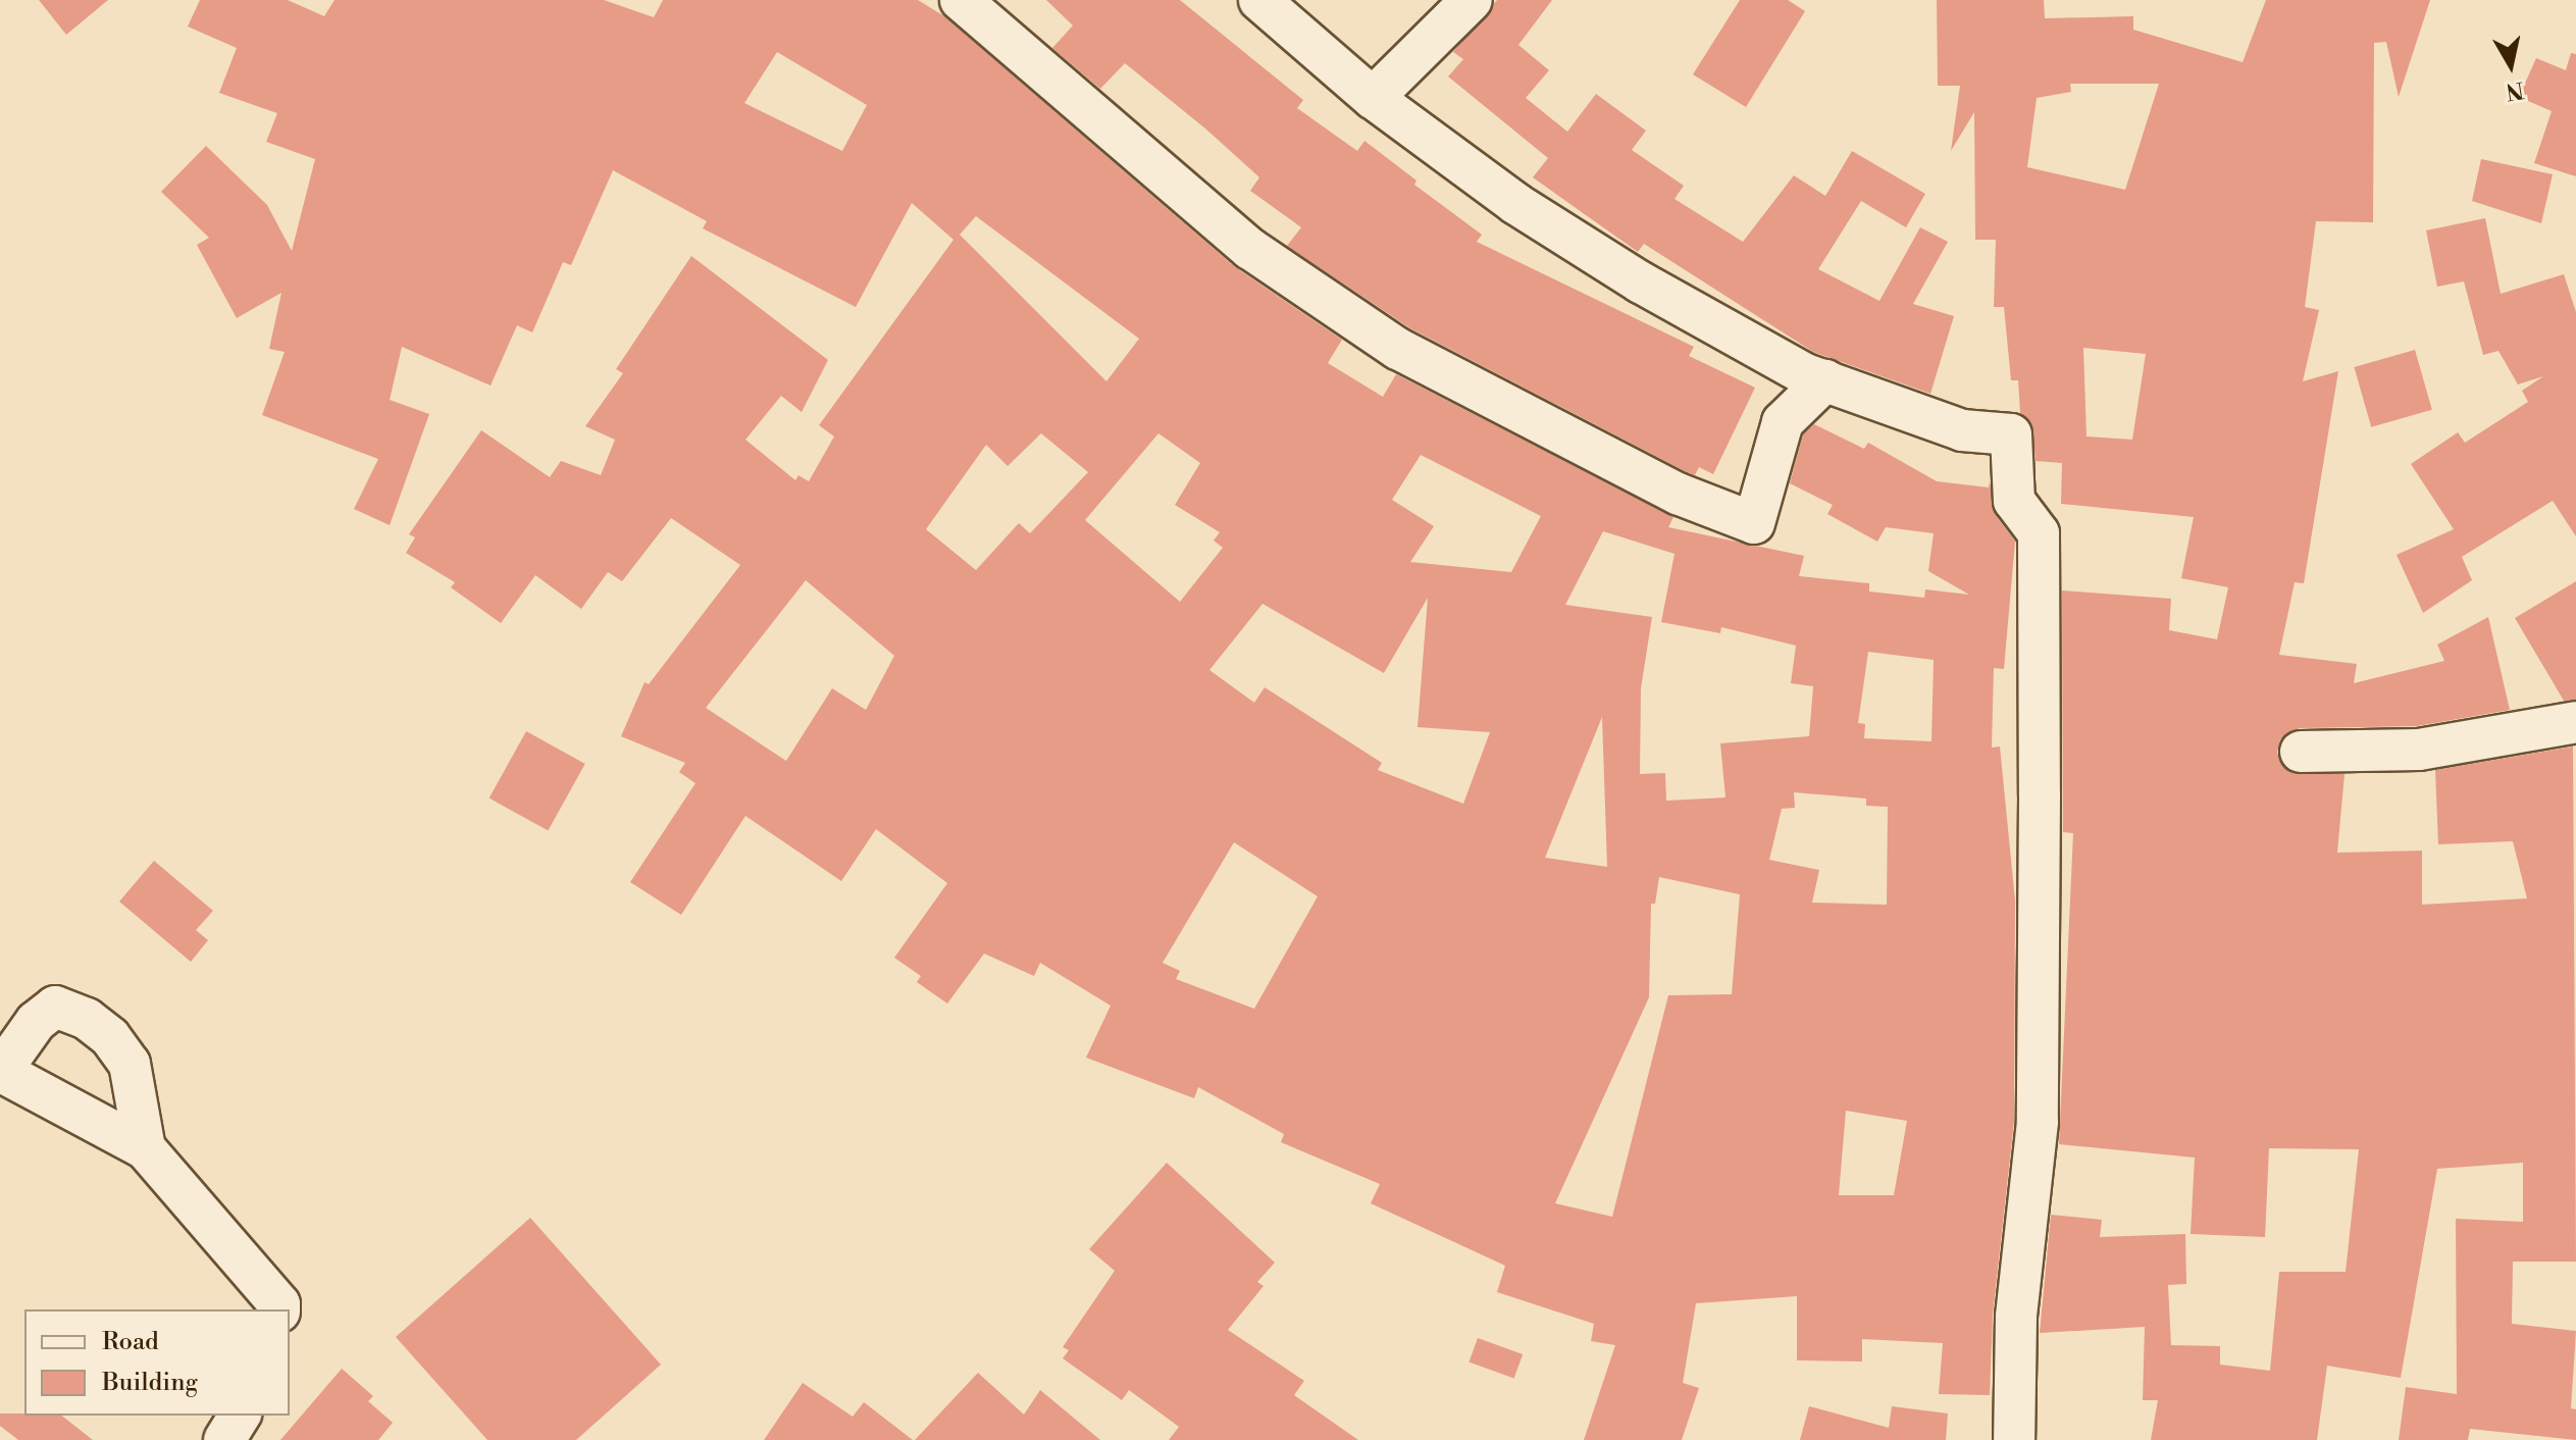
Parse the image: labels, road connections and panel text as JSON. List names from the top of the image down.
{
  "legend": ["Road", "Building"],
  "north": "bottom"
}
